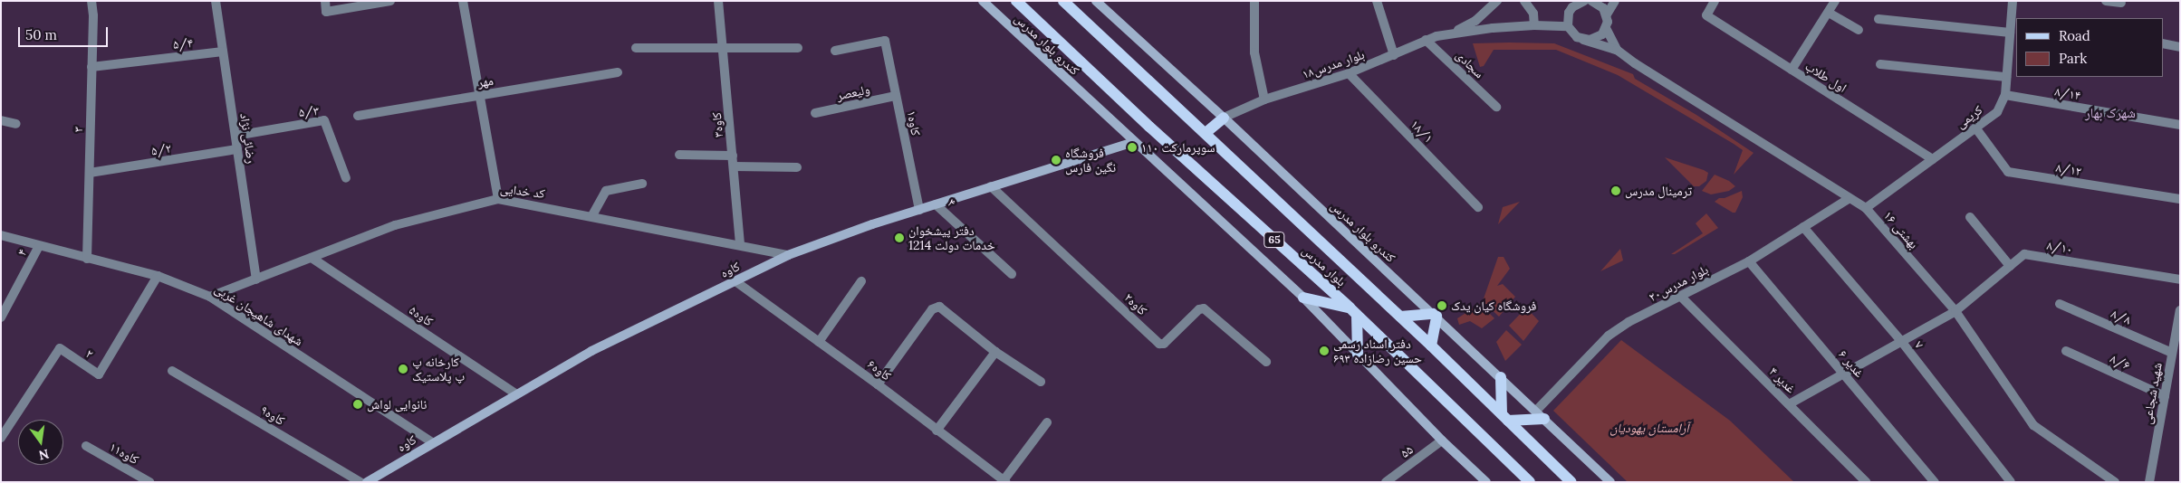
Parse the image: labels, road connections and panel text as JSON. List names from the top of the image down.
{
  "streets": {
    "main road": [
      "کندرو بلوار مدرس",
      "65",
      "بلوار مدرس",
      "کاوه"
    ],
    "street": [
      "۵/۴",
      "بلوار مدرس۱۸",
      "سجادی",
      "اول طلاب",
      "مهر",
      "ولیعصر",
      "۸/۱۴",
      "۵/۳",
      "کریمی",
      "کاوه۱",
      "کاوه۳",
      "۳",
      "۱۸/۱",
      "رضائی نژاد",
      "۵/۲",
      "۸/۱۲",
      "کد خدایی",
      "۴",
      "۱۶ بهشتی",
      "۸/۱۰",
      "بلوار مدرس۲۰",
      "کاوه۲",
      "شهدای شاهیجان غربی",
      "کاوه۵",
      "۸/۸",
      "۷",
      "۲",
      "۸/۶",
      "غدیر ۶",
      "کاوه۶",
      "غدیر ۴",
      "شهید شجاعی",
      "کاوه۹",
      "۵۵",
      "کاوه۱۱"
    ]
  },
  "crossings": [
    ["۵/۴", "۳"],
    ["۵/۴", "رضائی نژاد"],
    ["کندرو بلوار مدرس", "بلوار مدرس۱۸"],
    ["کندرو بلوار مدرس", "کاوه"],
    ["کندرو بلوار مدرس", "بلوار مدرس۲۰"],
    ["کندرو بلوار مدرس", "۵۵"],
    ["بلوار مدرس۱۸", "سجادی"],
    ["بلوار مدرس۱۸", "۱۸/۱"],
    ["اول طلاب", "کریمی"],
    ["ولیعصر", "کاوه۱"],
    ["۸/۱۴", "کریمی"],
    ["۵/۳", "رضائی نژاد"],
    ["کریمی", "۸/۱۲"],
    ["کریمی", "۱۶ بهشتی"],
    ["کاوه۱", "کاوه"],
    ["کاوه۳", "کد خدایی"],
    ["۳", "۵/۲"],
    ["۳", "شهدای شاهیجان غربی"],
    ["رضائی نژاد", "۵/۲"],
    ["رضائی نژاد", "کد خدایی"],
    ["کد خدایی", "کاوه"],
    ["کد خدایی", "شهدای شاهیجان غربی"],
    ["کد خدایی", "کاوه۵"],
    ["۴", "کاوه"],
    ["۴", "شهدای شاهیجان غربی"],
    ["۱۶ بهشتی", "۸/۱۰"],
    ["۱۶ بهشتی", "بلوار مدرس۲۰"],
    ["۸/۱۰", "۷"],
    ["۸/۱۰", "غدیر ۶"],
    ["۸/۱۰", "غدیر ۴"],
    ["کاوه", "کاوه۲"],
    ["کاوه", "شهدای شاهیجان غربی"],
    ["کاوه", "کاوه۵"],
    ["کاوه", "کاوه۶"],
    ["بلوار مدرس۲۰", "۷"],
    ["بلوار مدرس۲۰", "غدیر ۶"],
    ["بلوار مدرس۲۰", "غدیر ۴"],
    ["شهدای شاهیجان غربی", "۲"],
    ["۸/۸", "شهید شجاعی"],
    ["۸/۶", "شهید شجاعی"]
  ],
  "districts": ["شهرک بهار"],
  "parks": ["آرامستان یهودیان"],
  "places": [
    "سوپرمارکت ۱۱۰",
    "فروشگاه نگین فارس",
    "ترمینال مدرس",
    "دفتر پیشخوان خدمات دولت 1214",
    "فروشگاه کیان یدک",
    "دفتر اسناد رسمی ۶۹۳ حسین رضازاده",
    "کارخانه پ پ پلاستیک",
    "نانوایی لواش"
  ],
  "legend": ["Road", "Park"],
  "scale_bar": "50 m",
  "north": "bottom"
}
